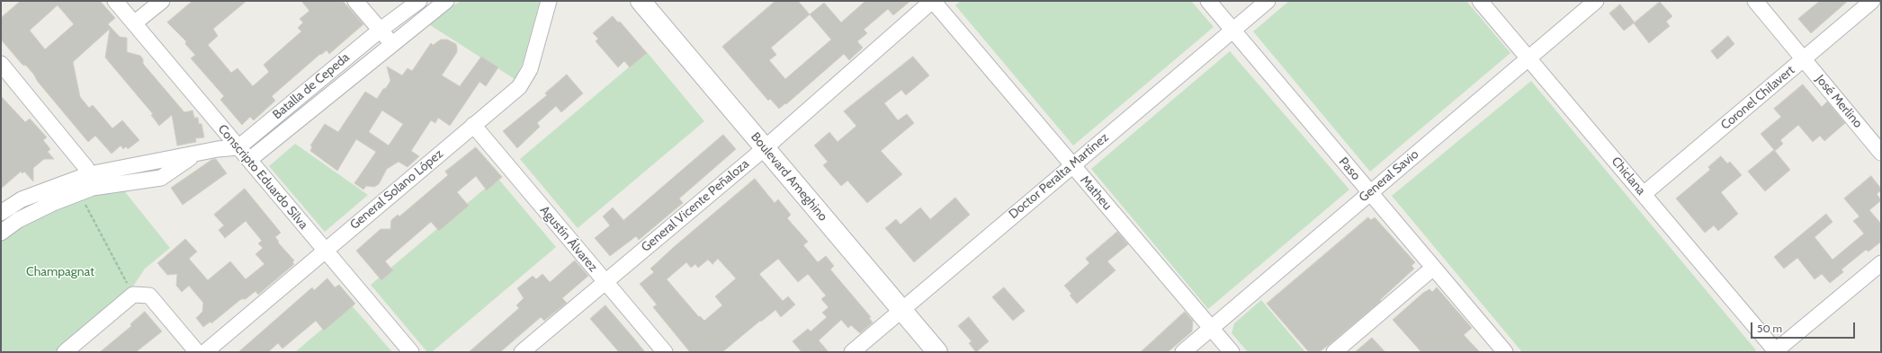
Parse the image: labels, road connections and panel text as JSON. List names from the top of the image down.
{
  "streets": {
    "main road": ["Boulevard Ameghino"],
    "street": [
      "Batalla de Cepeda",
      "Coronel Chilavert",
      "José Merlino",
      "Paso",
      "Doctor Peralta Martínez",
      "General Savio",
      "Chiclana",
      "Conscripto Eduardo Silva",
      "General Solano López",
      "Matheu",
      "General Vicente Peñaloza",
      "Agustín Álvarez"
    ]
  },
  "crossings": [
    ["Batalla de Cepeda", "Conscripto Eduardo Silva"],
    ["Coronel Chilavert", "José Merlino"],
    ["Coronel Chilavert", "Chiclana"],
    ["Paso", "Doctor Peralta Martínez"],
    ["Paso", "General Savio"],
    ["Doctor Peralta Martínez", "Boulevard Ameghino"],
    ["Doctor Peralta Martínez", "Matheu"],
    ["General Savio", "Chiclana"],
    ["General Savio", "Matheu"],
    ["Conscripto Eduardo Silva", "General Solano López"],
    ["Boulevard Ameghino", "General Vicente Peñaloza"],
    ["General Solano López", "Agustín Álvarez"],
    ["Matheu", "General Vicente Peñaloza"],
    ["General Vicente Peñaloza", "Agustín Álvarez"]
  ],
  "parks": ["Champagnat"],
  "scale_bar": "50 m"
}
